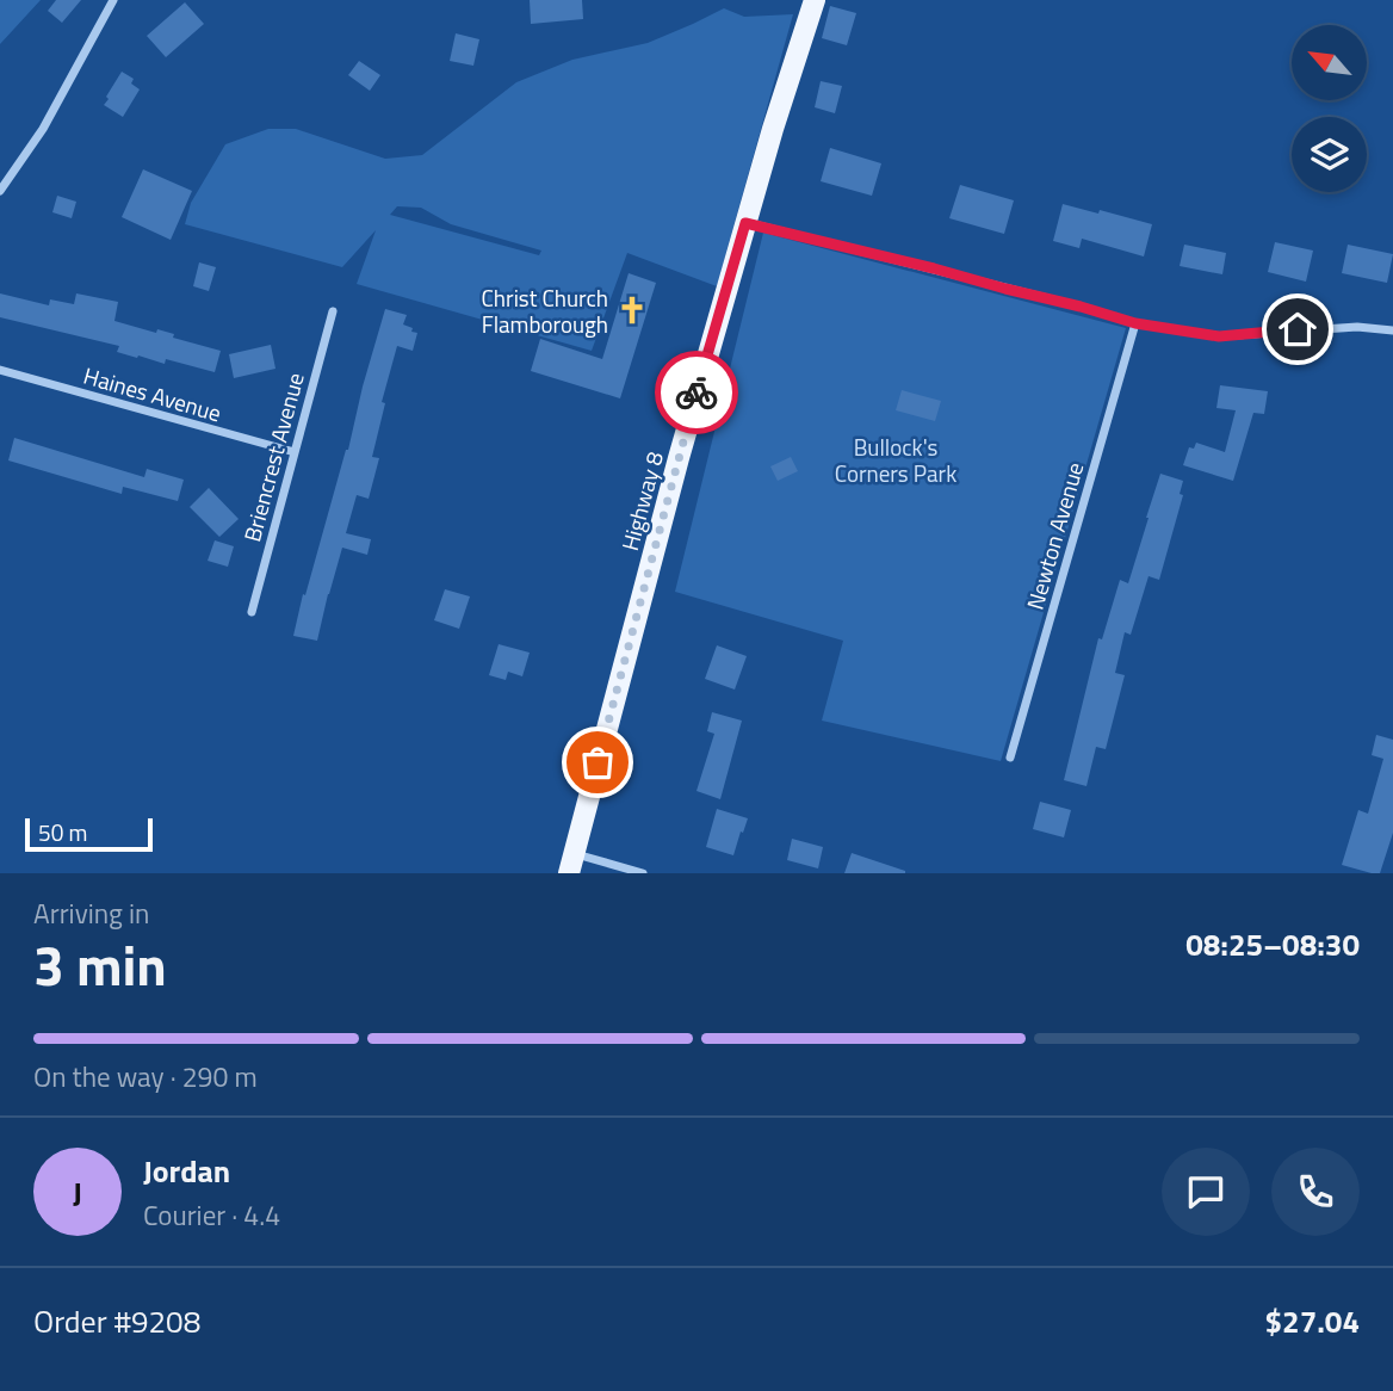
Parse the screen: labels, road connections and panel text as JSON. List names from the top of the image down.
{
  "streets": {
    "main road": ["Highway 8"],
    "street": ["Haines Avenue", "Briencrest Avenue", "Newton Avenue"]
  },
  "crossings": [
    ["Haines Avenue", "Briencrest Avenue"]
  ],
  "parks": ["Bullock's Corners Park"],
  "places": {
    "church": ["Christ Church Flamborough"]
  },
  "scale_bar": "50 m",
  "north": "top left",
  "page": {
    "scale": "50 m",
    "heading": ["3 min", "Arriving in", "08:25–08:30"],
    "panel": [
      "Jordan",
      "Courier · 4.4",
      "Order #9208",
      "$27.04"
    ],
    "bar": "On the way · 290 m",
    "round": "J"
  }
}
